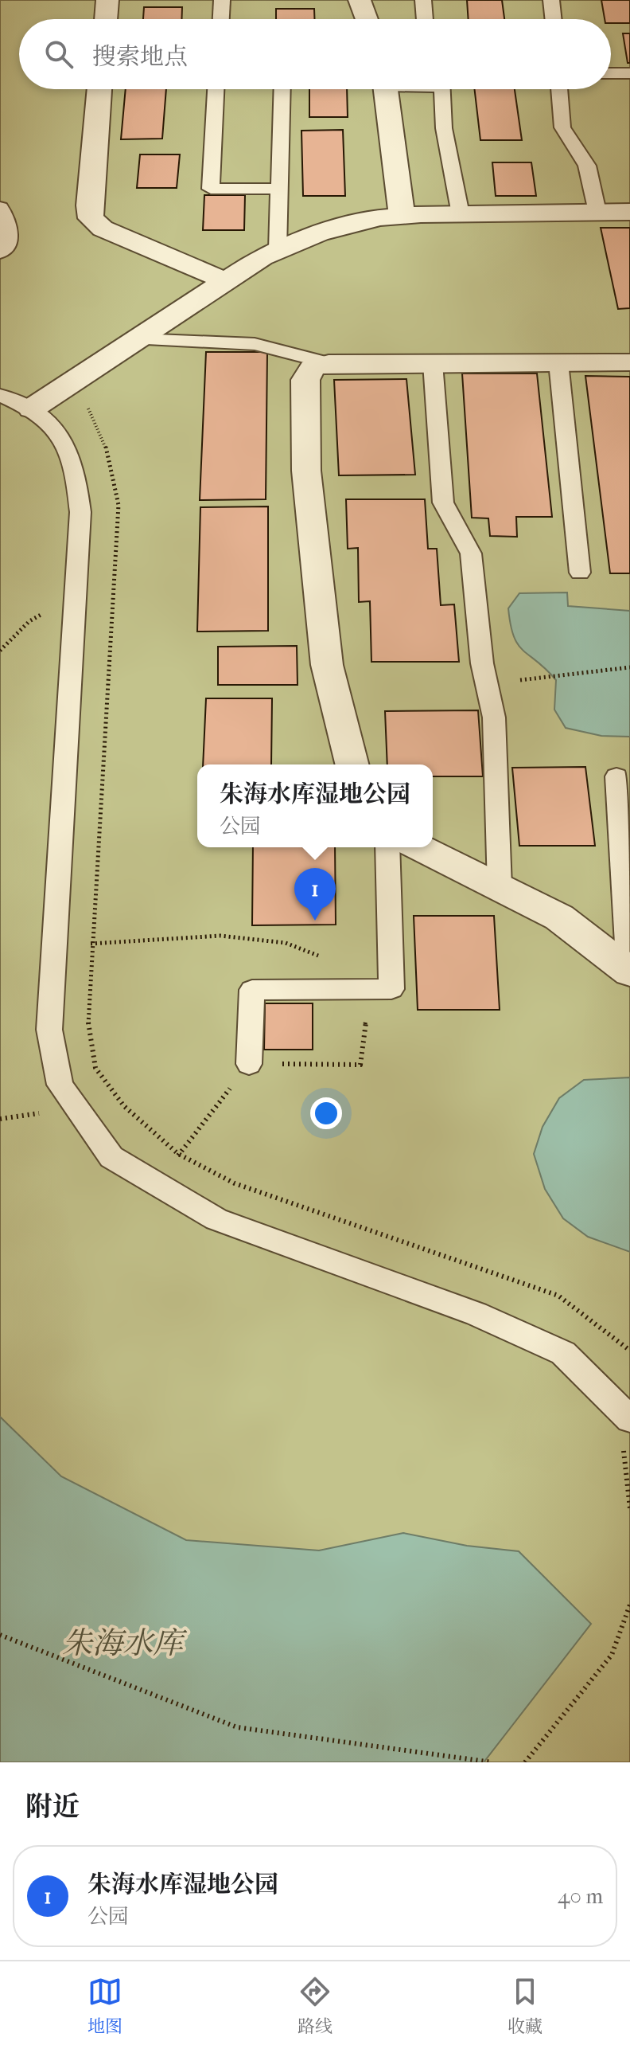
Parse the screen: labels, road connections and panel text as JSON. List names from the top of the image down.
{
  "water": ["朱海水库"],
  "page": {
    "search": "搜索地点",
    "popup": ["朱海水库湿地公园", "公园"],
    "pins": "1",
    "heading": "附近",
    "list": [
      {
        "mark": "1",
        "name": "朱海水库湿地公园",
        "note": "公园",
        "value": "40 m"
      }
    ],
    "nav": ["地图", "路线", "收藏"]
  }
}
